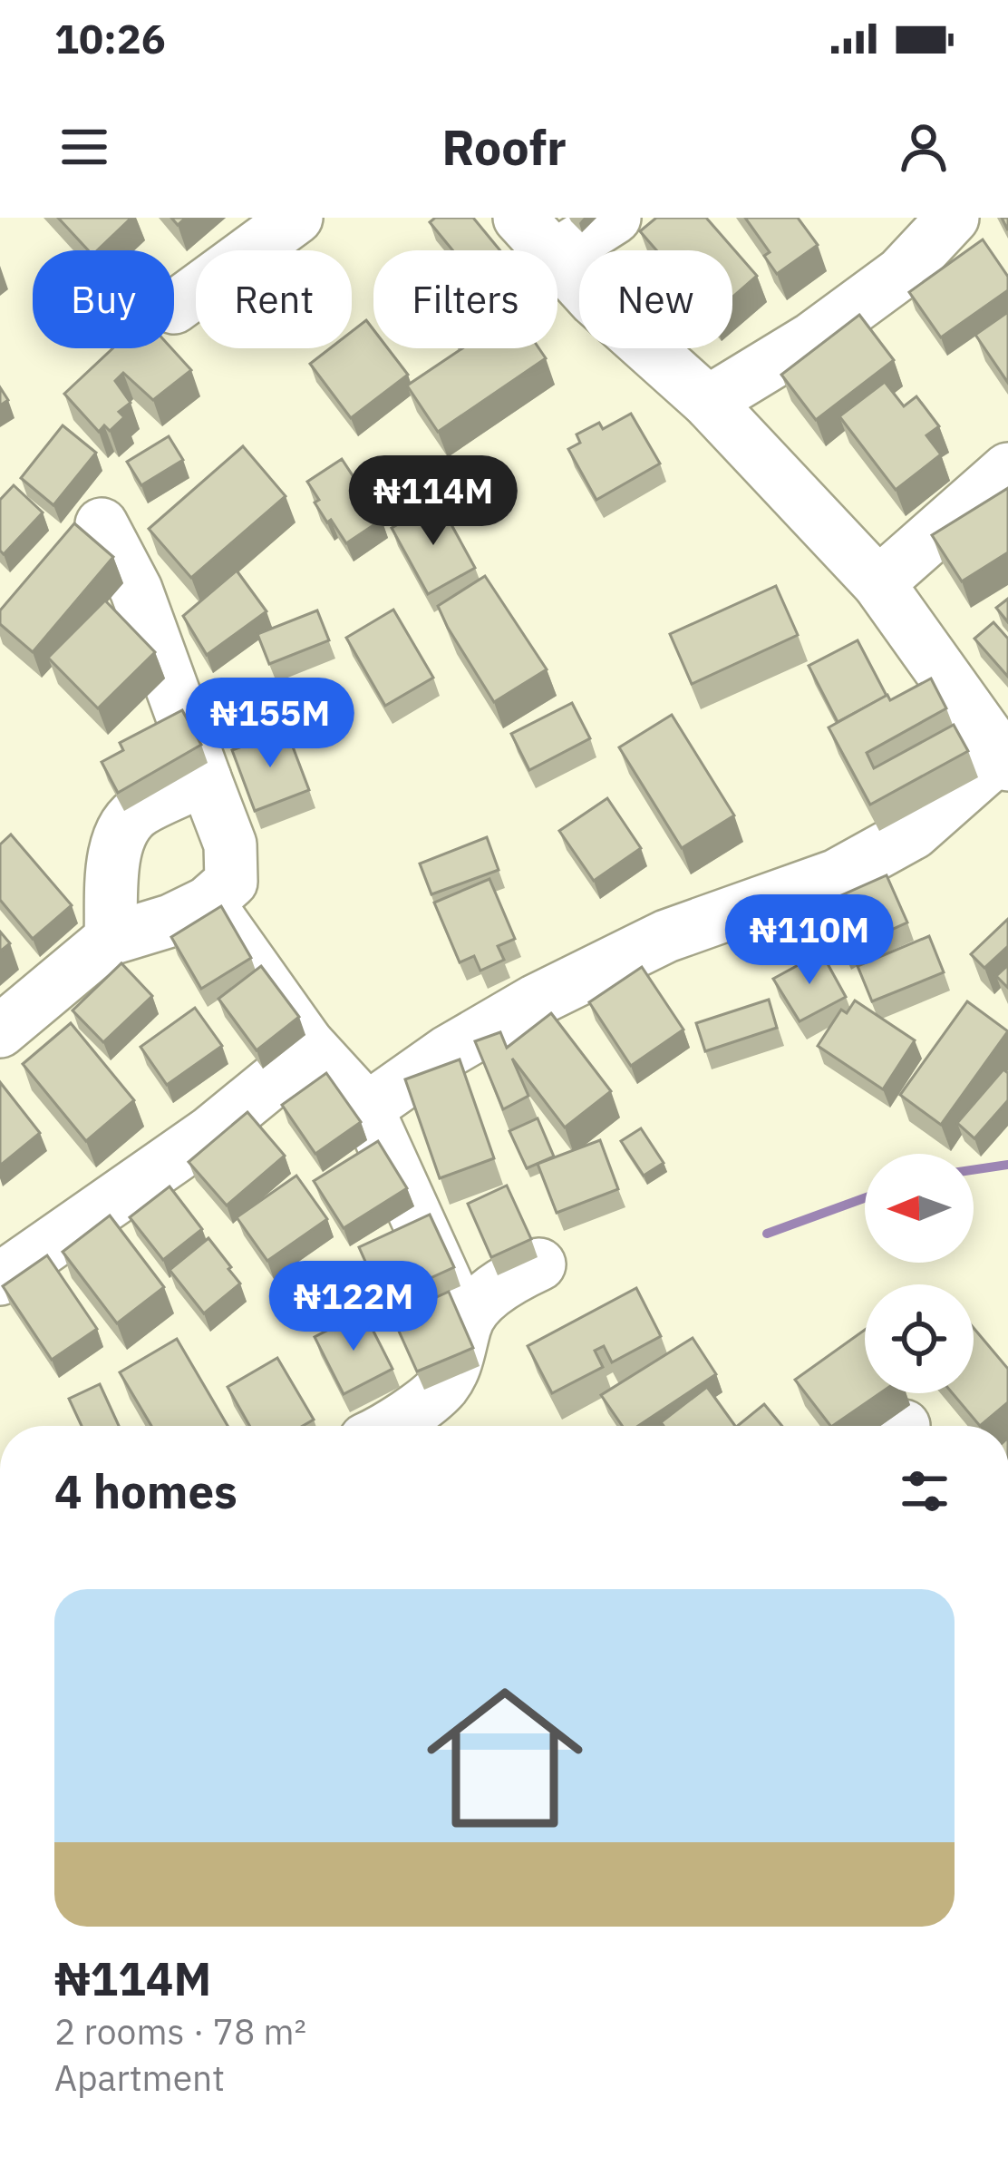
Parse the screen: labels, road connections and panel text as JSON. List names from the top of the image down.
{
  "north": "left",
  "page": {
    "status": "10:26",
    "header": "Roofr",
    "chip": [
      "Buy",
      "Rent",
      "Filters",
      "New"
    ],
    "price": [
      "₦114M",
      "₦155M",
      "₦110M",
      "₦122M"
    ],
    "heading": "4 homes",
    "list": [
      {
        "name": "₦114M",
        "note": "2 rooms · 78 m² · Apartment"
      }
    ]
  }
}
